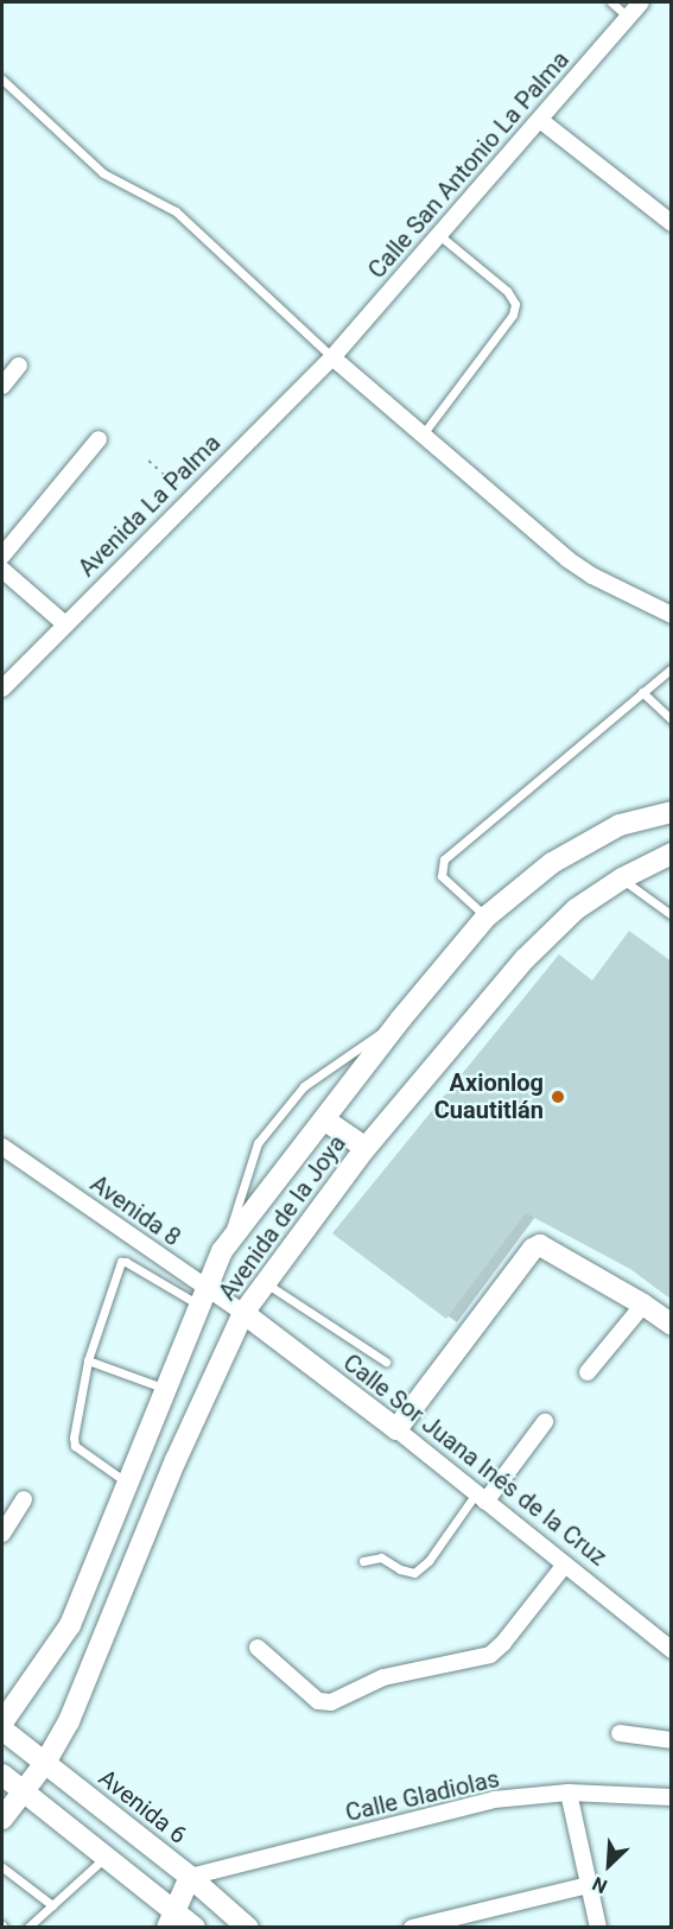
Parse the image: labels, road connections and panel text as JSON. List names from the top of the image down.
{
  "streets": {
    "main road": ["Avenida de la Joya", "Calle Sor Juana Inés de la Cruz", "Avenida 6"],
    "street": [
      "Calle San Antonio La Palma",
      "Avenida La Palma",
      "Avenida 8",
      "Calle Gladiolas"
    ]
  },
  "crossings": [
    ["Calle San Antonio La Palma", "Avenida La Palma"],
    ["Avenida 8", "Avenida de la Joya"],
    ["Avenida 8", "Calle Sor Juana Inés de la Cruz"],
    ["Avenida de la Joya", "Calle Sor Juana Inés de la Cruz"],
    ["Avenida de la Joya", "Avenida 6"],
    ["Calle Gladiolas", "Avenida 6"]
  ],
  "places": ["Axionlog Cuautitlán"],
  "north": "bottom left"
}
